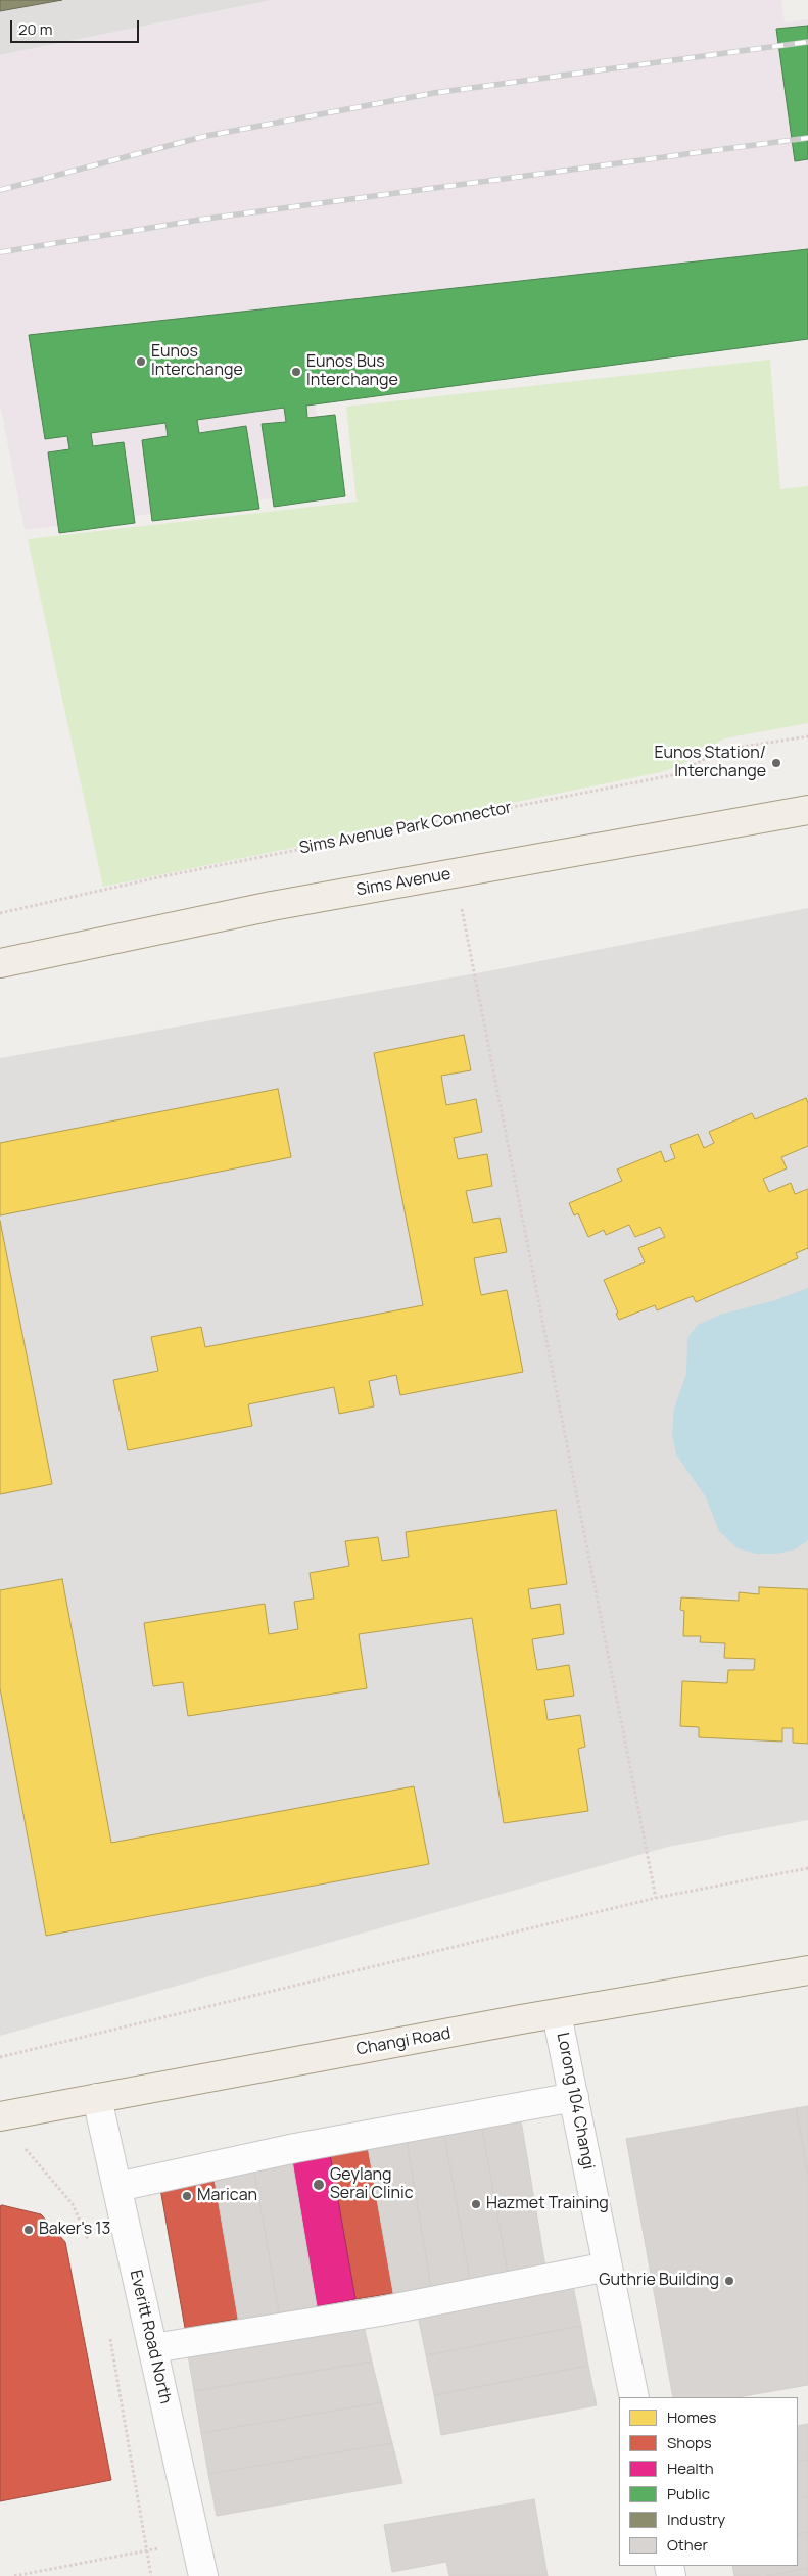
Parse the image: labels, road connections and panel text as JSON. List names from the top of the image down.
{
  "streets": {
    "main road": ["Sims Avenue", "Changi Road"],
    "street": ["Lorong 104 Changi", "Everitt Road North"],
    "path": ["Sims Avenue Park Connector"]
  },
  "crossings": [
    ["Changi Road", "Lorong 104 Changi"],
    ["Changi Road", "Everitt Road North"]
  ],
  "places": [
    "Eunos Interchange",
    "Eunos Bus Interchange",
    "Eunos Station/ Interchange",
    "Geylang Serai Clinic",
    "Marican",
    "Hazmet Training",
    "Baker's 13",
    "Guthrie Building"
  ],
  "legend": [
    "Homes",
    "Shops",
    "Health",
    "Public",
    "Industry",
    "Other"
  ],
  "scale_bar": "20 m"
}
